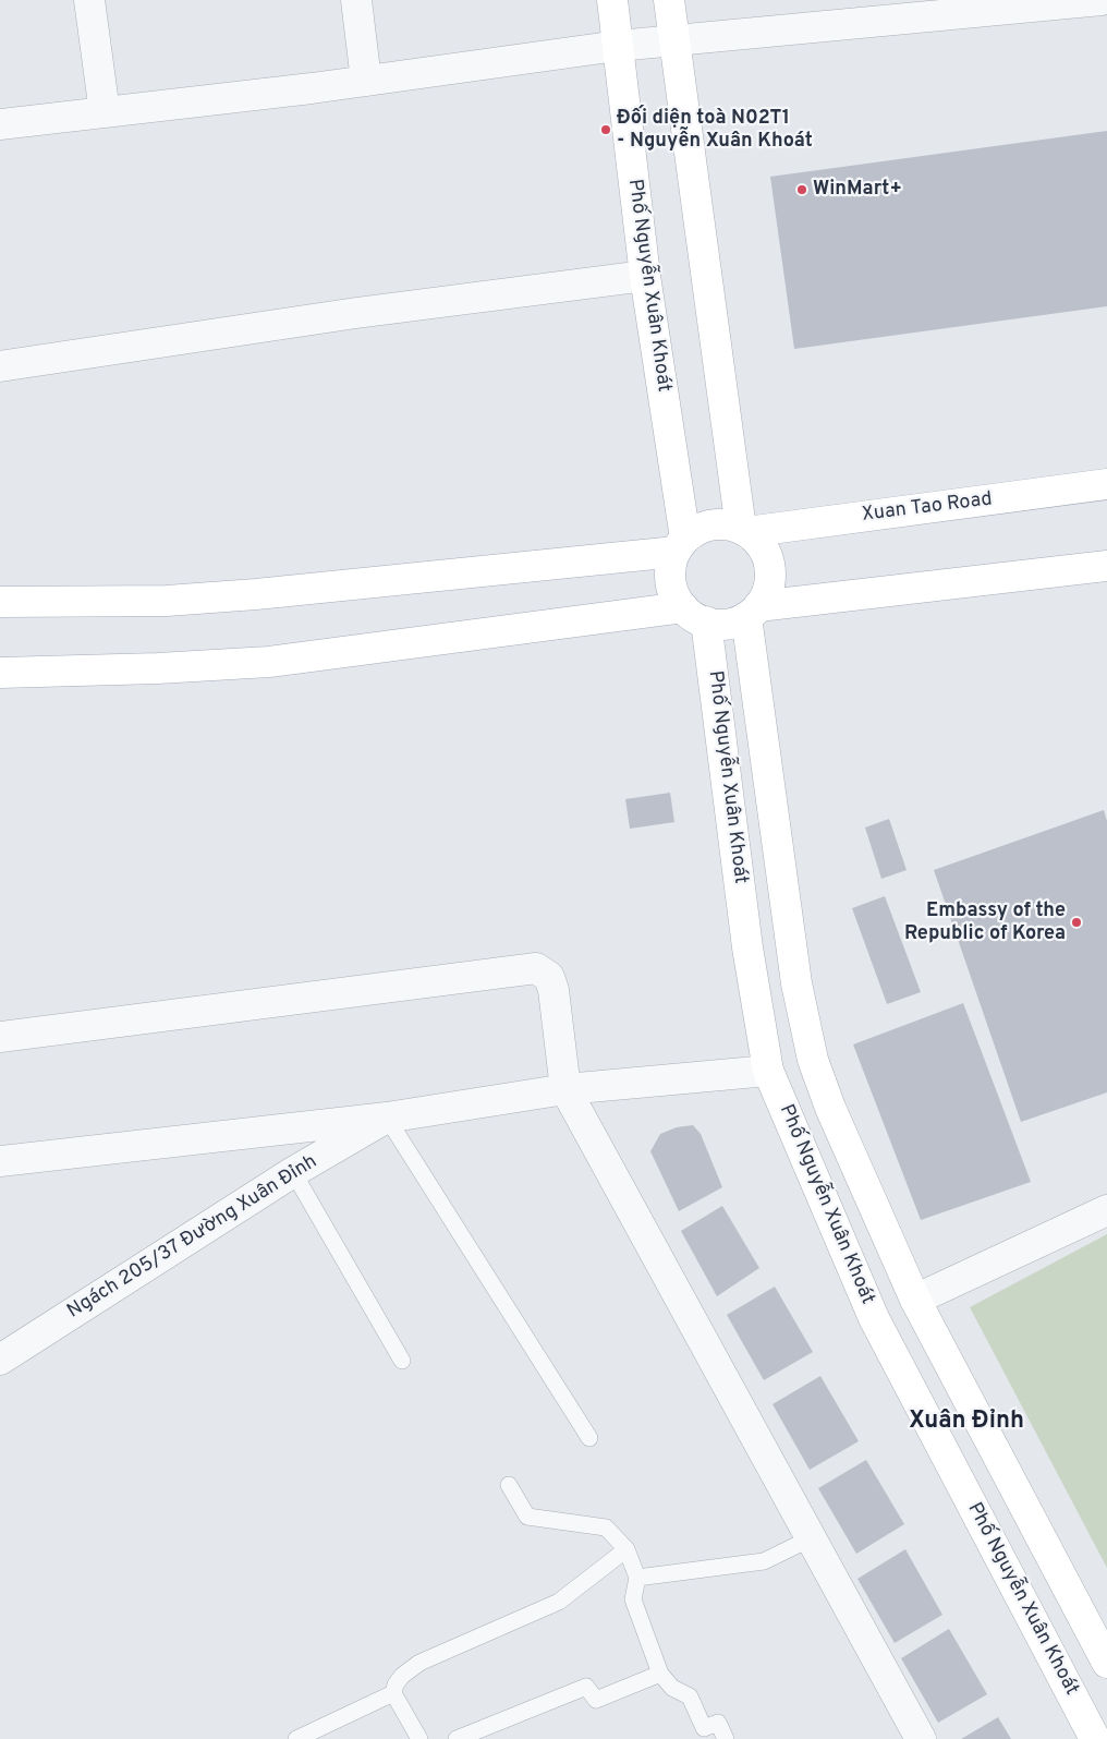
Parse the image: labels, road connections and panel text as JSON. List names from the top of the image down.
{
  "streets": {
    "street": ["Phố Nguyễn Xuân Khoát", "Xuan Tao Road", "Ngách 205/37 Đường Xuân Đỉnh"]
  },
  "crossings": [
    ["Phố Nguyễn Xuân Khoát", "Xuan Tao Road"]
  ],
  "districts": ["Xuân Đỉnh"],
  "places": ["Đối diện toà N02T1 - Nguyễn Xuân Khoát", "WinMart+", "Embassy of the Republic of Korea"]
}
